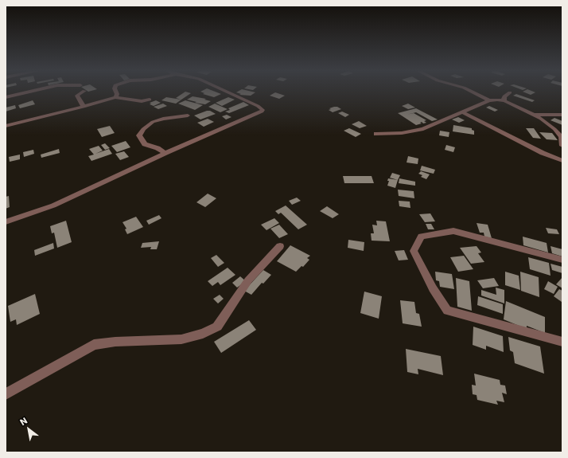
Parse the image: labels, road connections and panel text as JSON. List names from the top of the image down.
{
  "north": "top left"
}
